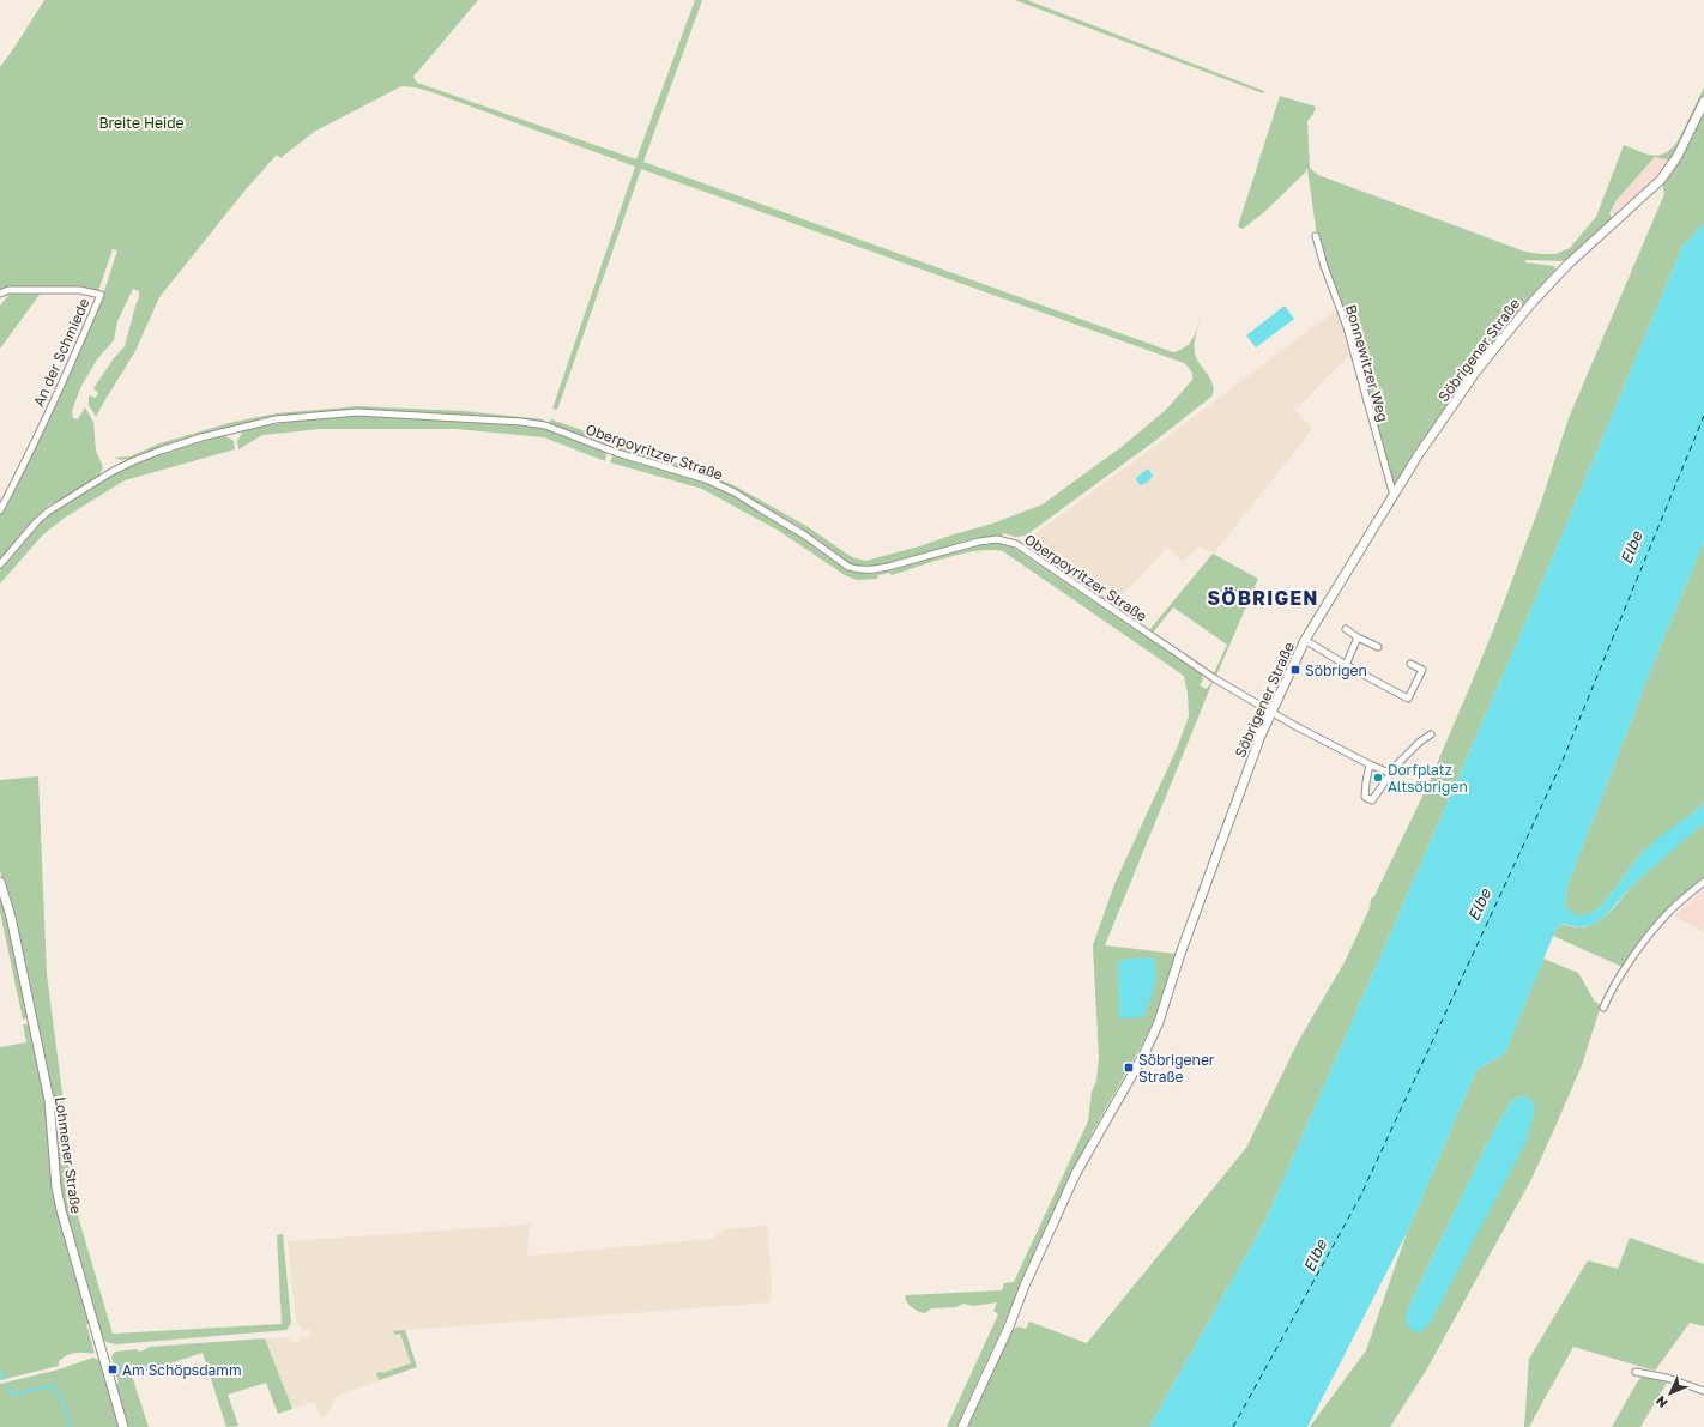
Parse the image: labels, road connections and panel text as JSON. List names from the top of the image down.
{
  "streets": {
    "street": [
      "Söbrigener Straße",
      "An der Schmiede",
      "Bonnewitzer Weg",
      "Oberpoyritzer Straße",
      "Lohmener Straße"
    ]
  },
  "crossings": [
    ["Söbrigener Straße", "Bonnewitzer Weg"],
    ["Söbrigener Straße", "Oberpoyritzer Straße"]
  ],
  "districts": ["SÖBRIGEN"],
  "water": ["Elbe"],
  "parks": ["Breite Heide"],
  "places": {
    "transit": ["Söbrigen", "Söbrigener Straße", "Am Schöpsdamm"],
    "other": ["Dorfplatz Altsöbrigen"]
  },
  "north": "bottom left"
}
